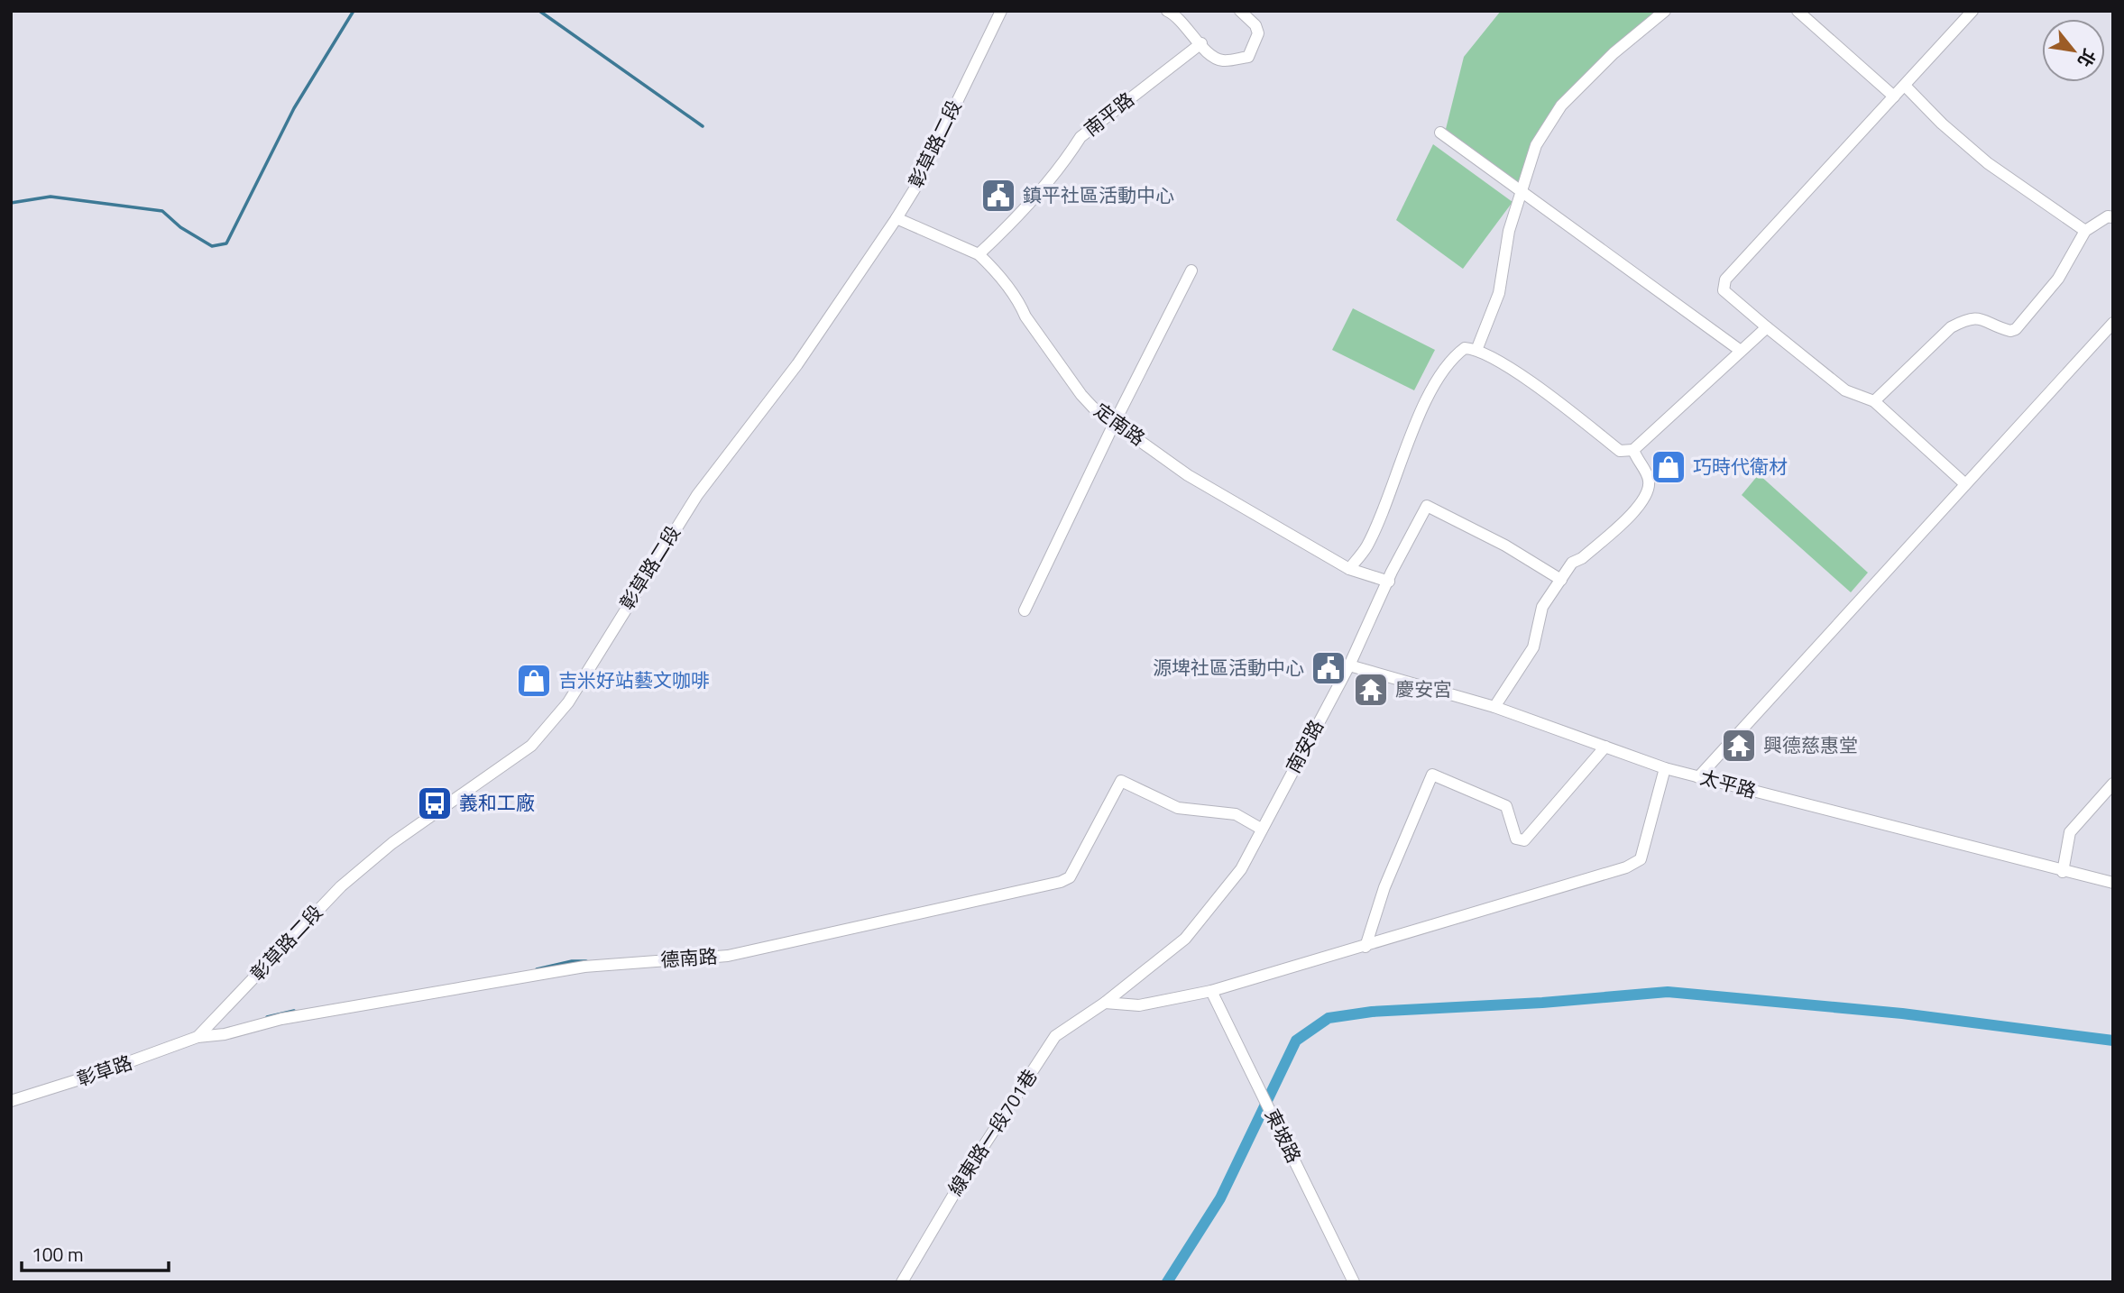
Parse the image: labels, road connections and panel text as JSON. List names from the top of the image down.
{
  "streets": {
    "street": [
      "南平路",
      "彰草路二段",
      "定南路",
      "南安路",
      "太平路",
      "德南路",
      "彰草路",
      "線東路一段701巷",
      "東坡路"
    ]
  },
  "crossings": [
    ["南平路", "定南路"],
    ["彰草路二段", "定南路"],
    ["彰草路二段", "德南路"],
    ["彰草路二段", "彰草路"],
    ["定南路", "南安路"],
    ["南安路", "太平路"],
    ["南安路", "德南路"],
    ["南安路", "線東路一段701巷"],
    ["德南路", "彰草路"]
  ],
  "places": {
    "public building": ["鎮平社區活動中心", "源埤社區活動中心"],
    "shop": ["巧時代衛材", "吉米好站藝文咖啡"],
    "temple": ["慶安宮", "興德慈惠堂"],
    "bus stop": ["義和工廠"]
  },
  "scale_bar": "100 m",
  "north": "bottom right"
}
